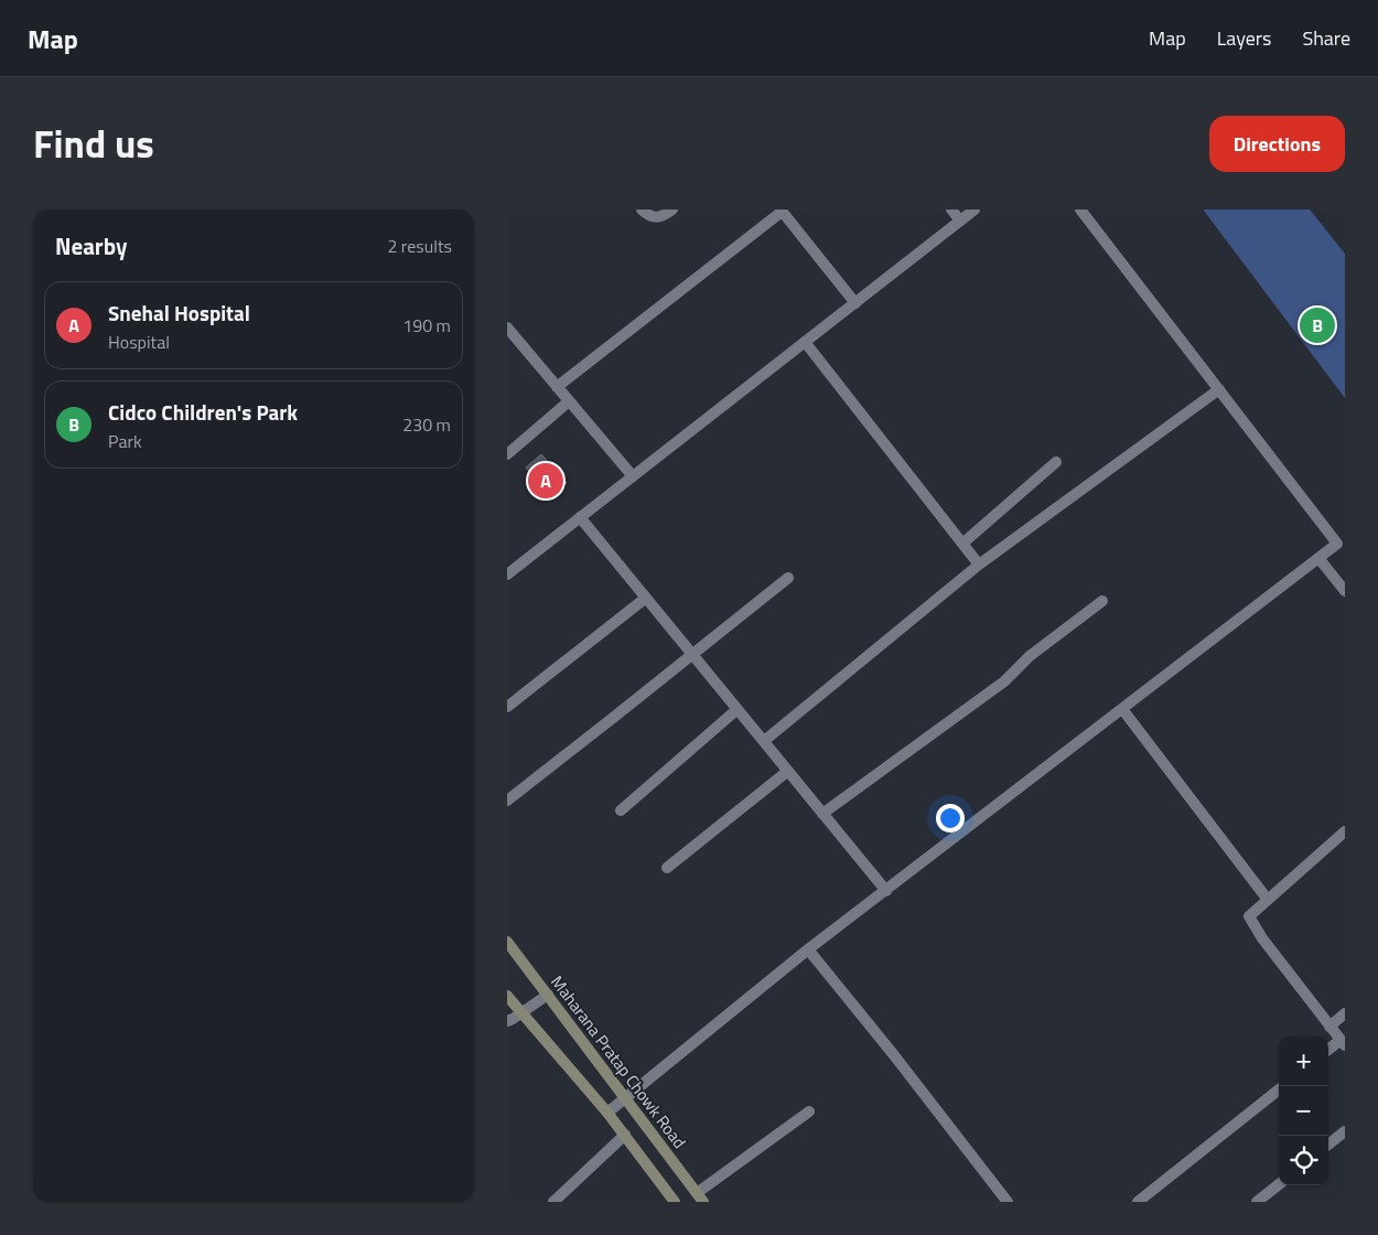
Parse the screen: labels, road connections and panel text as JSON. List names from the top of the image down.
{
  "streets": {
    "main road": ["Maharana Pratap Chowk Road"]
  },
  "page": {
    "header": "Map",
    "nav": ["Map", "Layers", "Share"],
    "title": "Find us",
    "buttons": "Directions",
    "heading": ["Nearby", "2 results"],
    "list": [
      {
        "mark": "A",
        "name": "Snehal Hospital",
        "note": "Hospital",
        "value": "190 m"
      },
      {
        "mark": "B",
        "name": "Cidco Children's Park",
        "note": "Park",
        "value": "230 m"
      }
    ],
    "pins": ["B", "A"],
    "map_buttons": ["+", "−"]
  }
}
